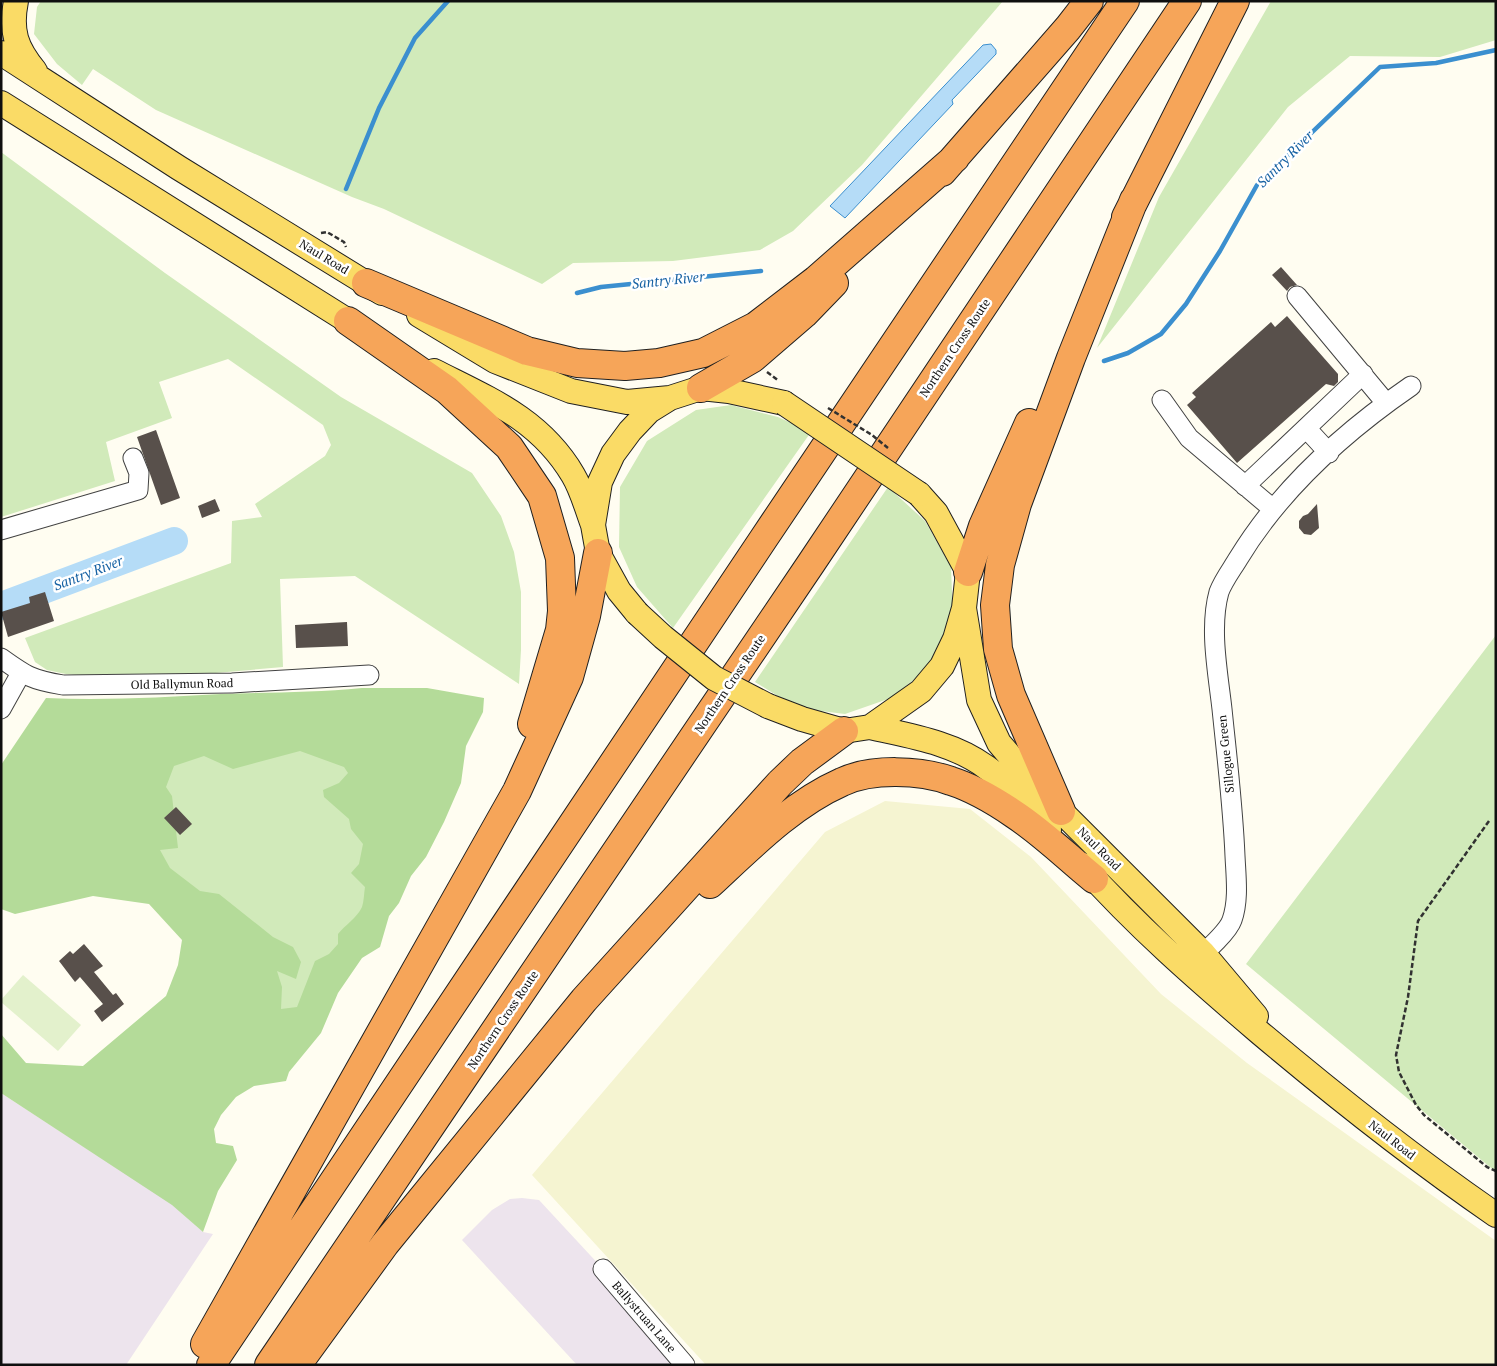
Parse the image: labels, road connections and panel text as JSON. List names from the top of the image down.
{
  "streets": {
    "highway": ["Northern Cross Route"],
    "main road": ["Naul Road"],
    "street": ["Old Ballymun Road", "Sillogue Green", "Ballystruan Lane"]
  },
  "crossings": [
    ["Naul Road", "Sillogue Green"]
  ],
  "water": ["Santry River"]
}
